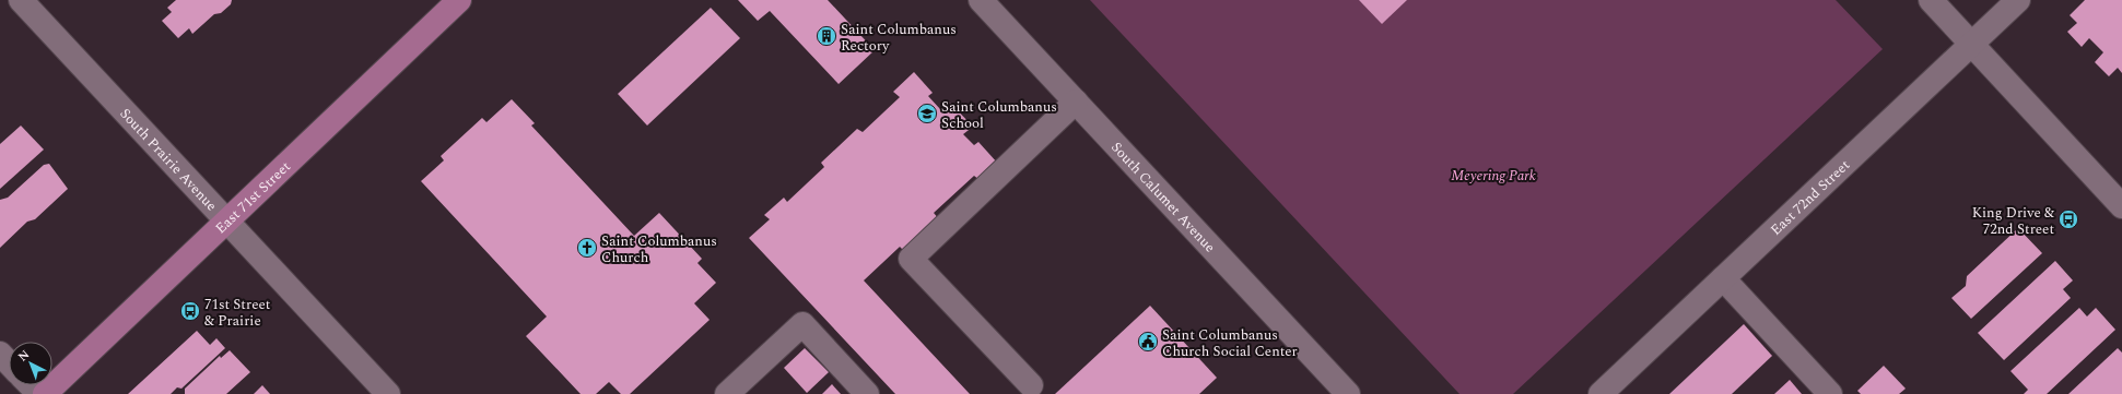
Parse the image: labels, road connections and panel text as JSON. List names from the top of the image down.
{
  "streets": {
    "main road": ["East 71st Street"],
    "street": ["South Prairie Avenue", "South Calumet Avenue", "East 72nd Street"]
  },
  "crossings": [
    ["South Prairie Avenue", "East 71st Street"]
  ],
  "parks": ["Meyering Park"],
  "places": {
    "building": ["Saint Columbanus Rectory"],
    "school or university": ["Saint Columbanus School"],
    "bus stop": ["King Drive & 72nd Street", "71st Street & Prairie"],
    "church": ["Saint Columbanus Church"],
    "public building": ["Saint Columbanus Church Social Center"]
  },
  "north": "top left"
}
